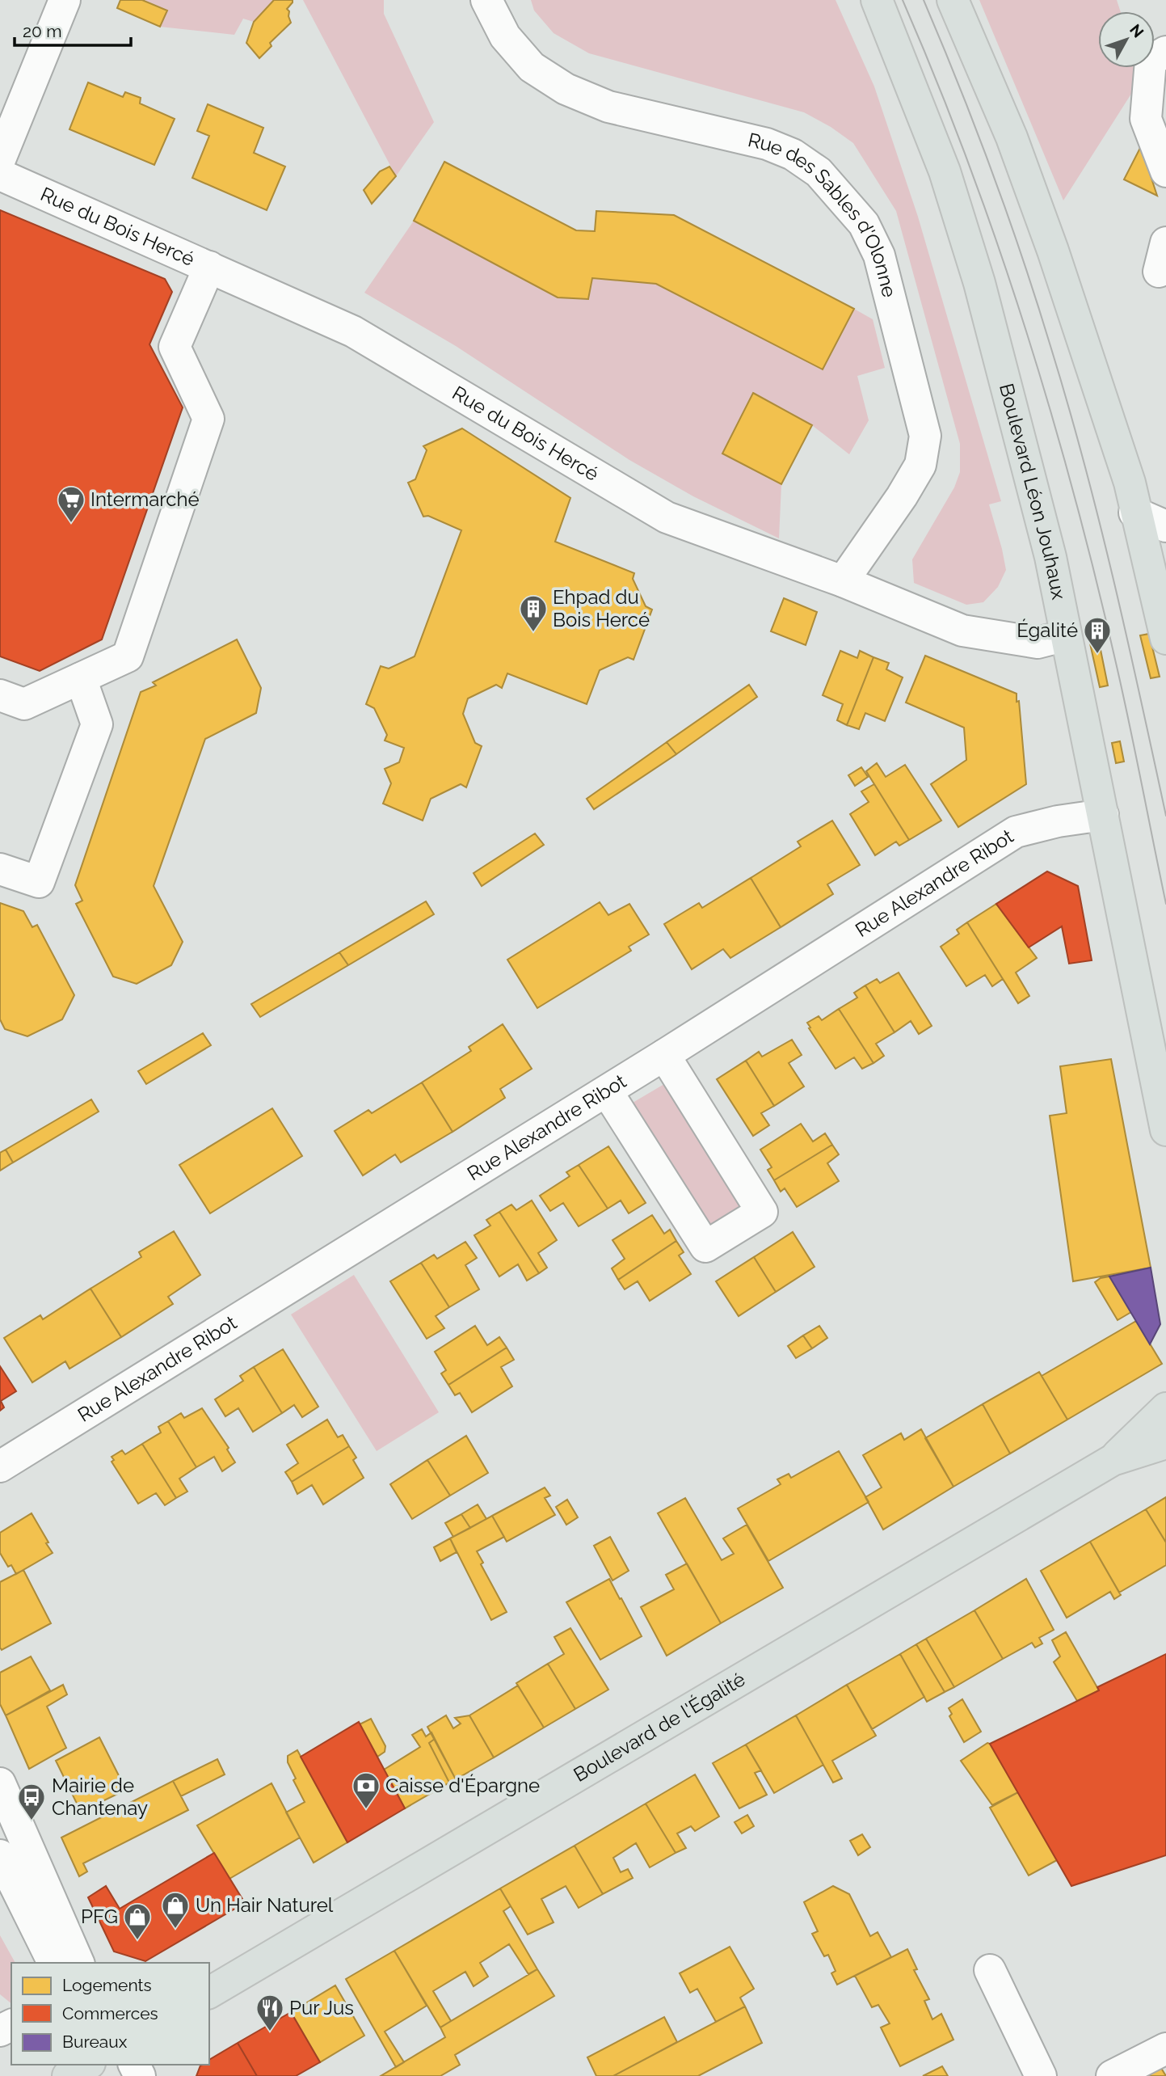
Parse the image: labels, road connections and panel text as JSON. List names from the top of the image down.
{
  "streets": {
    "main road": ["Boulevard Léon Jouhaux", "Boulevard de l'Égalité"],
    "street": ["Rue des Sables d'Olonne", "Rue du Bois Hercé", "Rue Alexandre Ribot"]
  },
  "crossings": [
    ["Rue des Sables d'Olonne", "Rue du Bois Hercé"],
    ["Rue du Bois Hercé", "Boulevard Léon Jouhaux"],
    ["Boulevard Léon Jouhaux", "Rue Alexandre Ribot"]
  ],
  "places": {
    "supermarket": ["Intermarché"],
    "building": ["Ehpad du Bois Hercé", "Égalité"],
    "bank": ["Caisse d'Épargne"],
    "bus stop": ["Mairie de Chantenay"],
    "shop": ["Un Hair Naturel", "PFG"],
    "restaurant": ["Pur Jus"]
  },
  "legend": ["Logements", "Commerces", "Bureaux"],
  "scale_bar": "20 m",
  "north": "top right"
}
